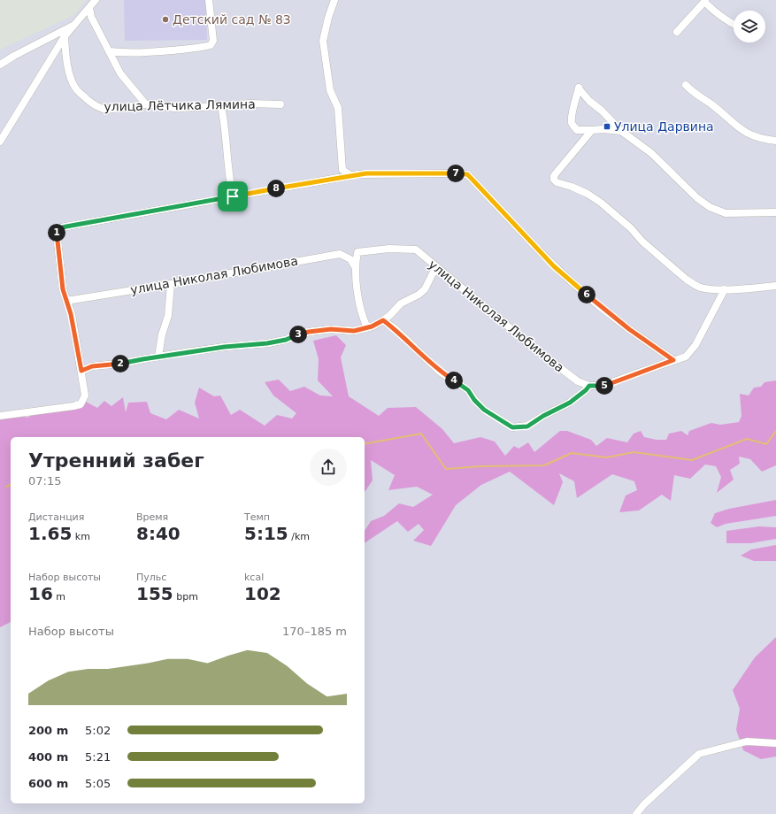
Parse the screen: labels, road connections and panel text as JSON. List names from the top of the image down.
{
  "streets": {
    "street": ["улица Лётчика Лямина", "улица Николая Любимова"]
  },
  "places": {
    "other": ["Детский сад № 83"],
    "transit": ["Улица Дарвина"]
  },
  "page": {
    "pins": [
      "7",
      "8",
      "1",
      "6",
      "3",
      "2",
      "4",
      "5"
    ],
    "heading": ["Утренний забег", "07:15"],
    "stats": [
      ["Дистанция", "1.65 km"],
      ["Время", "8:40"],
      ["Темп", "5:15 /km"],
      ["Набор высоты", "16 m"],
      ["Пульс", "155 bpm"],
      ["kcal", "102"]
    ],
    "chart": ["Набор высоты", "170–185 m"],
    "list": [
      {
        "name": "200 m",
        "note": "5:02"
      },
      {
        "name": "400 m",
        "note": "5:21"
      },
      {
        "name": "600 m",
        "note": "5:05"
      }
    ]
  }
}
